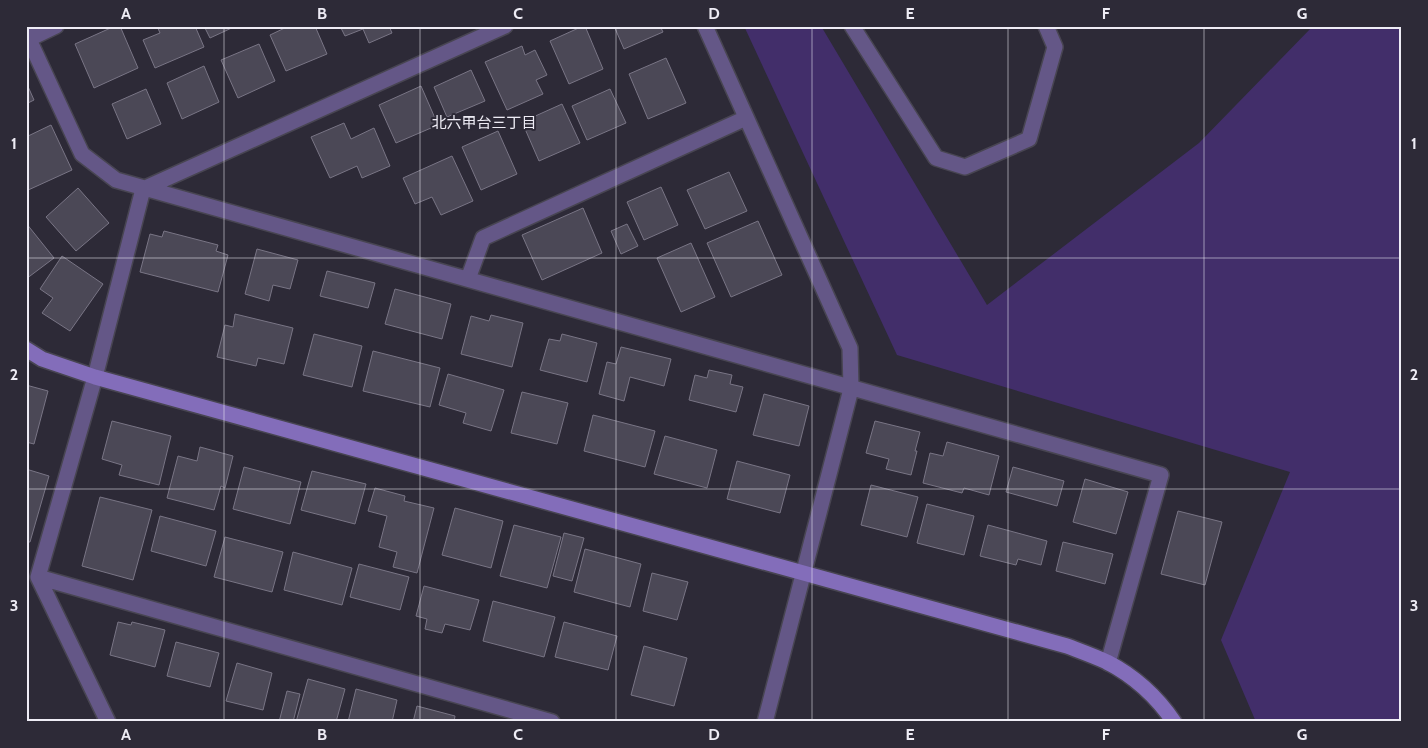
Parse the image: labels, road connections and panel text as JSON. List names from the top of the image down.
{
  "districts": ["北六甲台三丁目"],
  "grid": {
    "columns": [
      "A",
      "B",
      "C",
      "D",
      "E",
      "F",
      "G"
    ],
    "rows": ["1", "2", "3"]
  }
}
